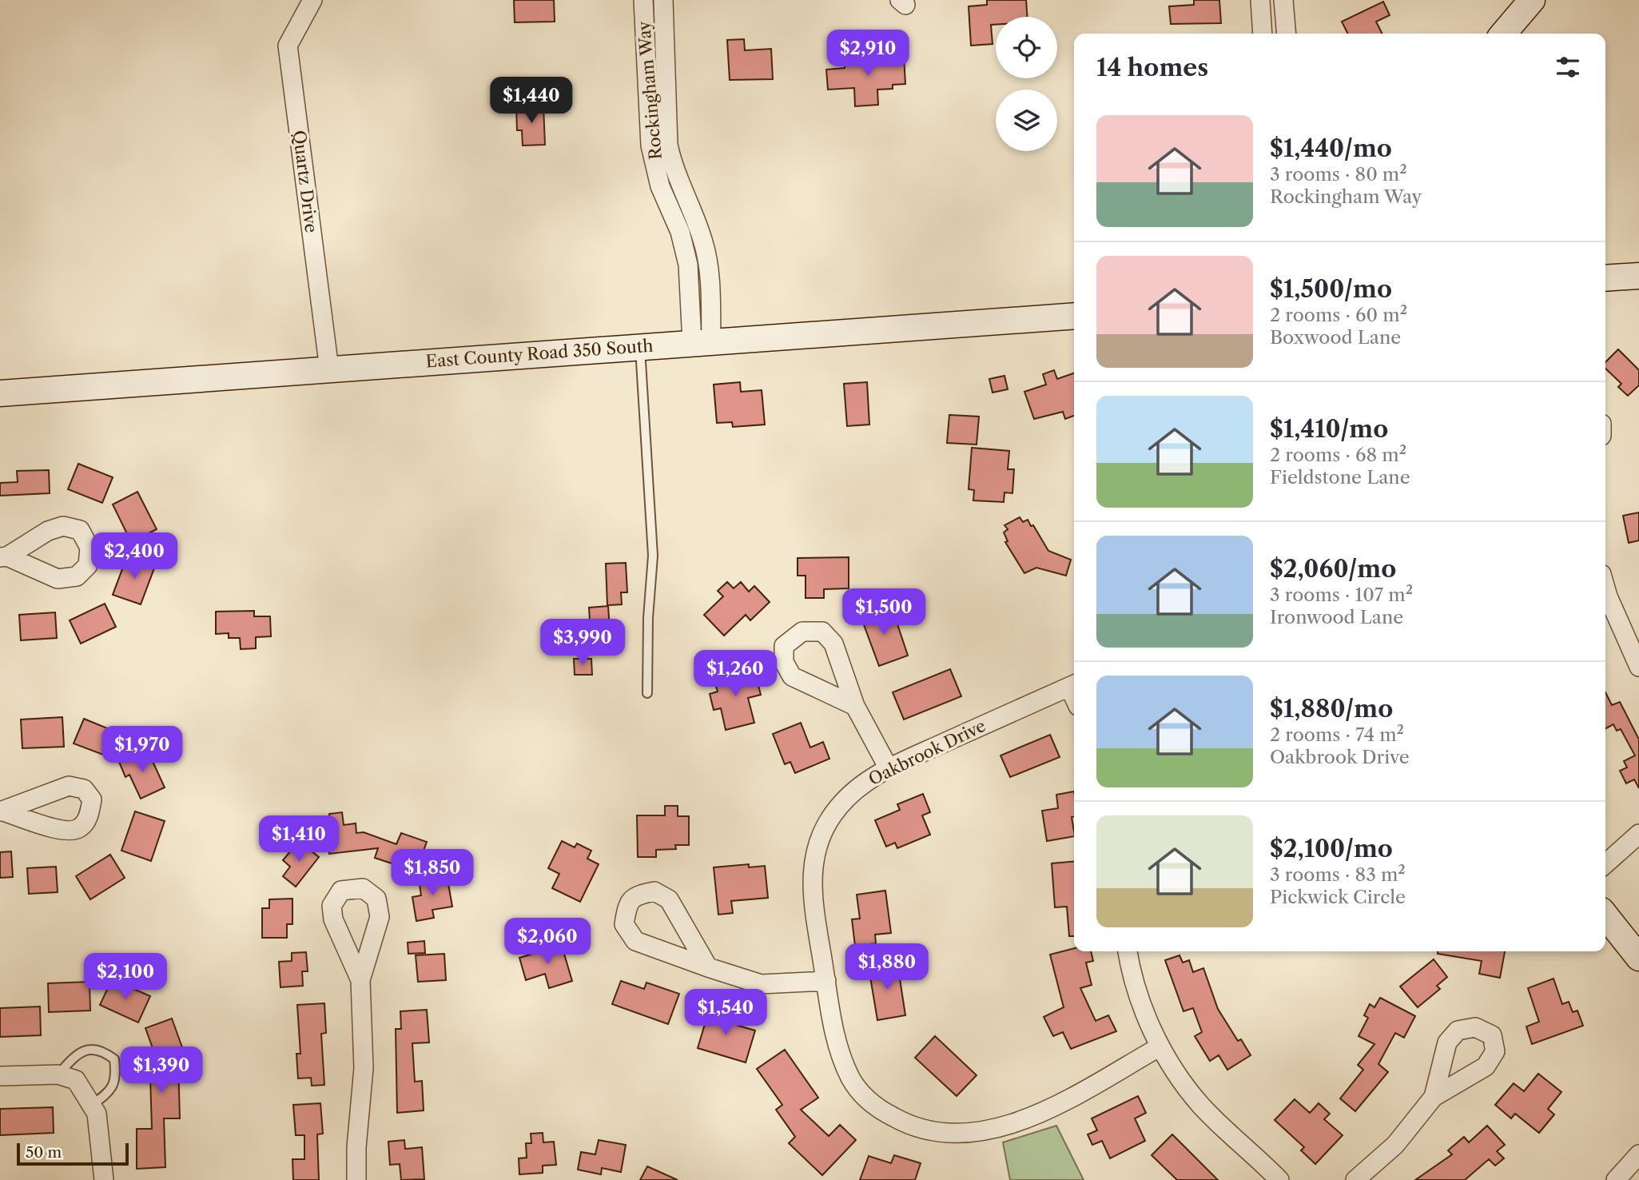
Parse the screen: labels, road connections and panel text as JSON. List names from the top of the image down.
{
  "streets": {
    "street": [
      "Rockingham Way",
      "Quartz Drive",
      "East County Road 350 South",
      "Oakbrook Drive"
    ]
  },
  "crossings": [
    ["Rockingham Way", "East County Road 350 South"],
    ["Quartz Drive", "East County Road 350 South"]
  ],
  "scale_bar": "50 m",
  "page": {
    "price": [
      "$2,910",
      "$1,440",
      "$2,400",
      "$1,500",
      "$3,990",
      "$1,260",
      "$1,970",
      "$1,410",
      "$1,850",
      "$2,060",
      "$1,880",
      "$2,100",
      "$1,540",
      "$1,390"
    ],
    "heading": "14 homes",
    "list": [
      {
        "name": "$1,440/mo",
        "note": "3 rooms · 80 m² · Rockingham Way"
      },
      {
        "name": "$1,500/mo",
        "note": "2 rooms · 60 m² · Boxwood Lane"
      },
      {
        "name": "$1,410/mo",
        "note": "2 rooms · 68 m² · Fieldstone Lane"
      },
      {
        "name": "$2,060/mo",
        "note": "3 rooms · 107 m² · Ironwood Lane"
      },
      {
        "name": "$1,880/mo",
        "note": "2 rooms · 74 m² · Oakbrook Drive"
      },
      {
        "name": "$2,100/mo",
        "note": "3 rooms · 83 m² · Pickwick Circle"
      }
    ],
    "scale": "50 m"
  }
}
